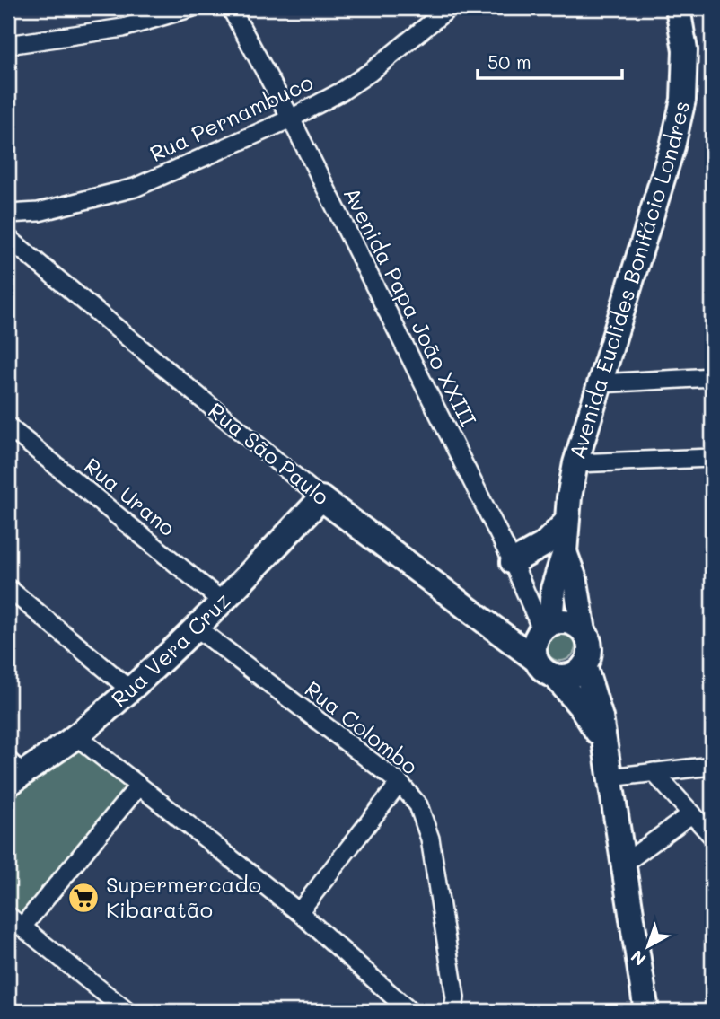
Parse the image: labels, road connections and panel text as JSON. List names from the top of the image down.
{
  "streets": {
    "street": [
      "Rua Pernambuco",
      "Avenida Euclides Bonifácio Londres",
      "Avenida Papa João XXIII",
      "Rua São Paulo",
      "Rua Urano",
      "Rua Vera Cruz",
      "Rua Colombo"
    ]
  },
  "crossings": [
    ["Rua Pernambuco", "Avenida Papa João XXIII"],
    ["Avenida Euclides Bonifácio Londres", "Avenida Papa João XXIII"],
    ["Avenida Euclides Bonifácio Londres", "Rua São Paulo"],
    ["Avenida Papa João XXIII", "Rua São Paulo"],
    ["Rua São Paulo", "Rua Vera Cruz"],
    ["Rua Urano", "Rua Vera Cruz"],
    ["Rua Vera Cruz", "Rua Colombo"]
  ],
  "places": {
    "supermarket": ["Supermercado Kibaratão"]
  },
  "scale_bar": "50 m",
  "north": "bottom left"
}
